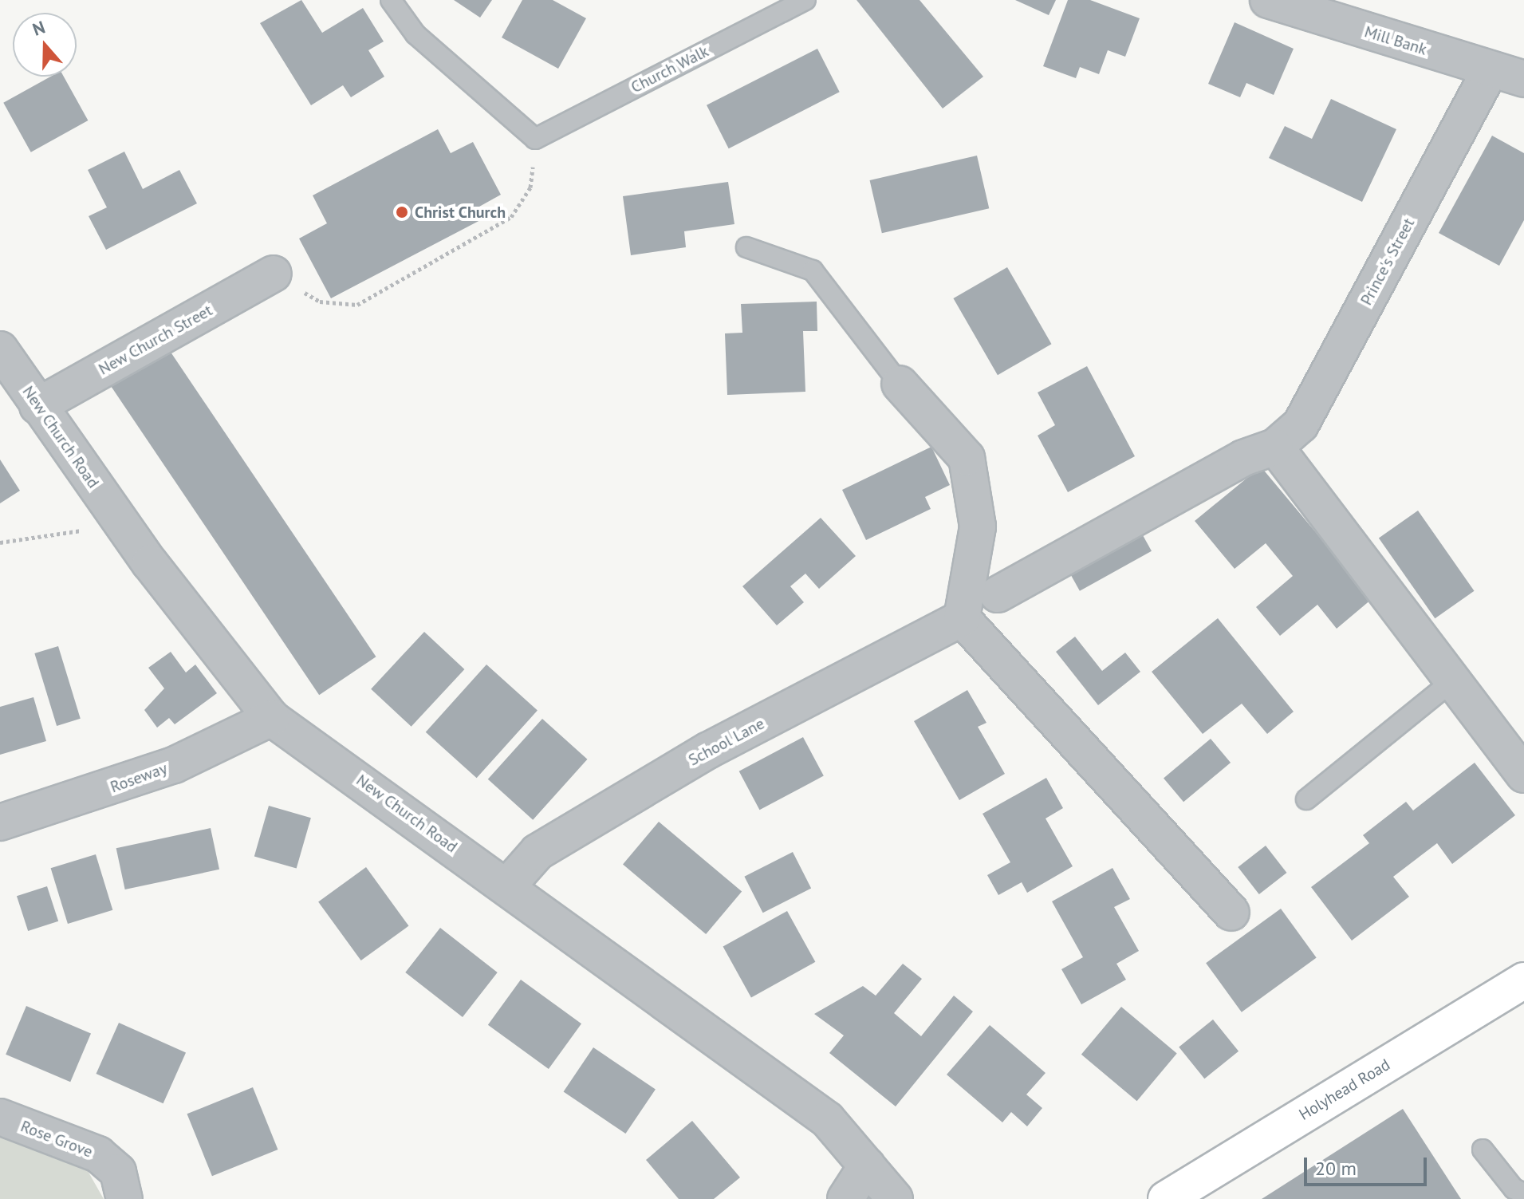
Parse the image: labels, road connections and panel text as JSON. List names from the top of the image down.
{
  "streets": {
    "main road": ["Holyhead Road"],
    "street": [
      "Mill Bank",
      "Prince's Street",
      "New Church Street",
      "New Church Road",
      "School Lane",
      "Roseway",
      "Rose Grove"
    ],
    "lane": ["Church Walk"]
  },
  "crossings": [
    ["Mill Bank", "Prince's Street"],
    ["New Church Street", "New Church Road"],
    ["New Church Road", "School Lane"],
    ["New Church Road", "Roseway"]
  ],
  "places": ["Christ Church"],
  "scale_bar": "20 m",
  "north": "top"
}
